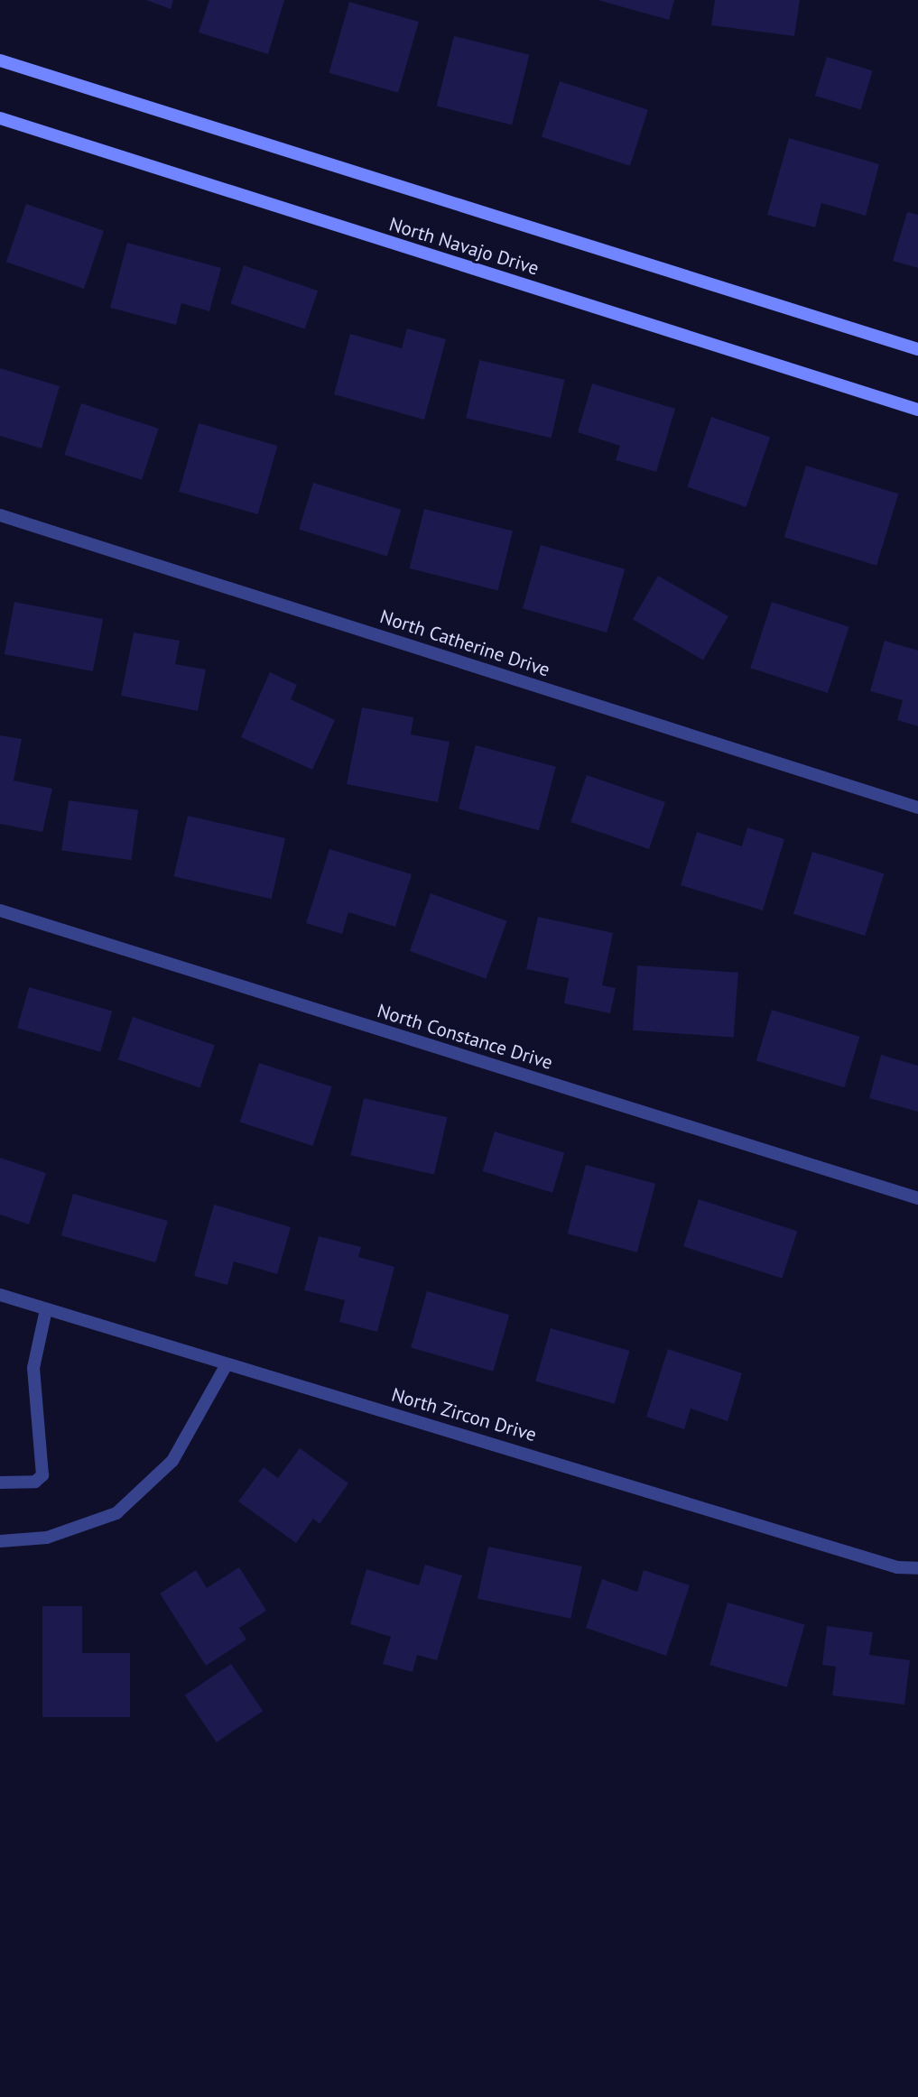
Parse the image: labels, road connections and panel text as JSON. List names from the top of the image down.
{
  "streets": {
    "street": [
      "North Navajo Drive",
      "North Catherine Drive",
      "North Constance Drive",
      "North Zircon Drive"
    ]
  }
}
